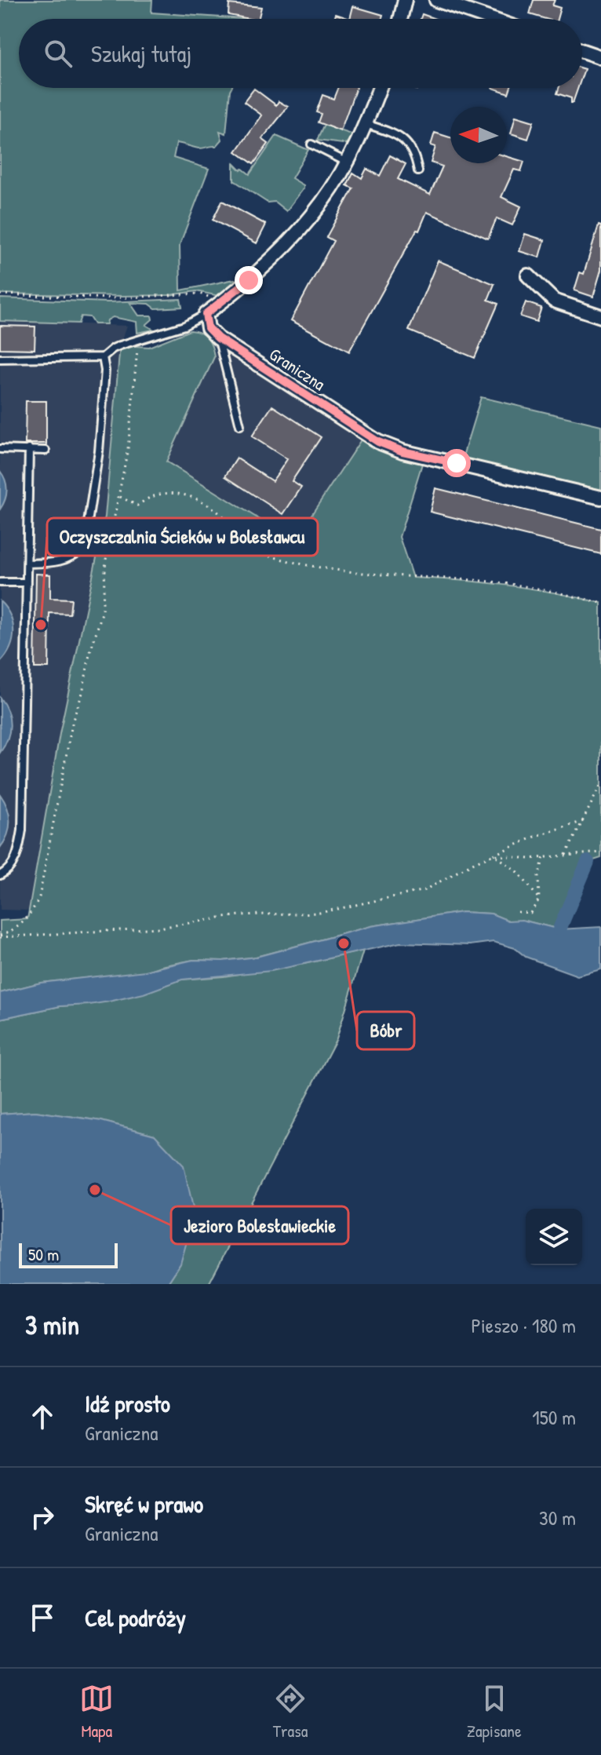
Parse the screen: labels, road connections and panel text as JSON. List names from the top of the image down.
{
  "streets": {
    "street": ["Graniczna"]
  },
  "places": ["Oczyszczalnia Ścieków w Bolesławcu", "Bóbr", "Jezioro Bolesławieckie"],
  "scale_bar": "50 m",
  "north": "left",
  "page": {
    "search": "Szukaj tutaj",
    "scale": "50 m",
    "heading": ["3 min", "Pieszo · 180 m"],
    "list": [
      ["Idź prosto", "Graniczna", "150 m"],
      ["Skręć w prawo", "Graniczna", "30 m"],
      "Cel podróży"
    ],
    "nav": ["Mapa", "Trasa", "Zapisane"]
  }
}
